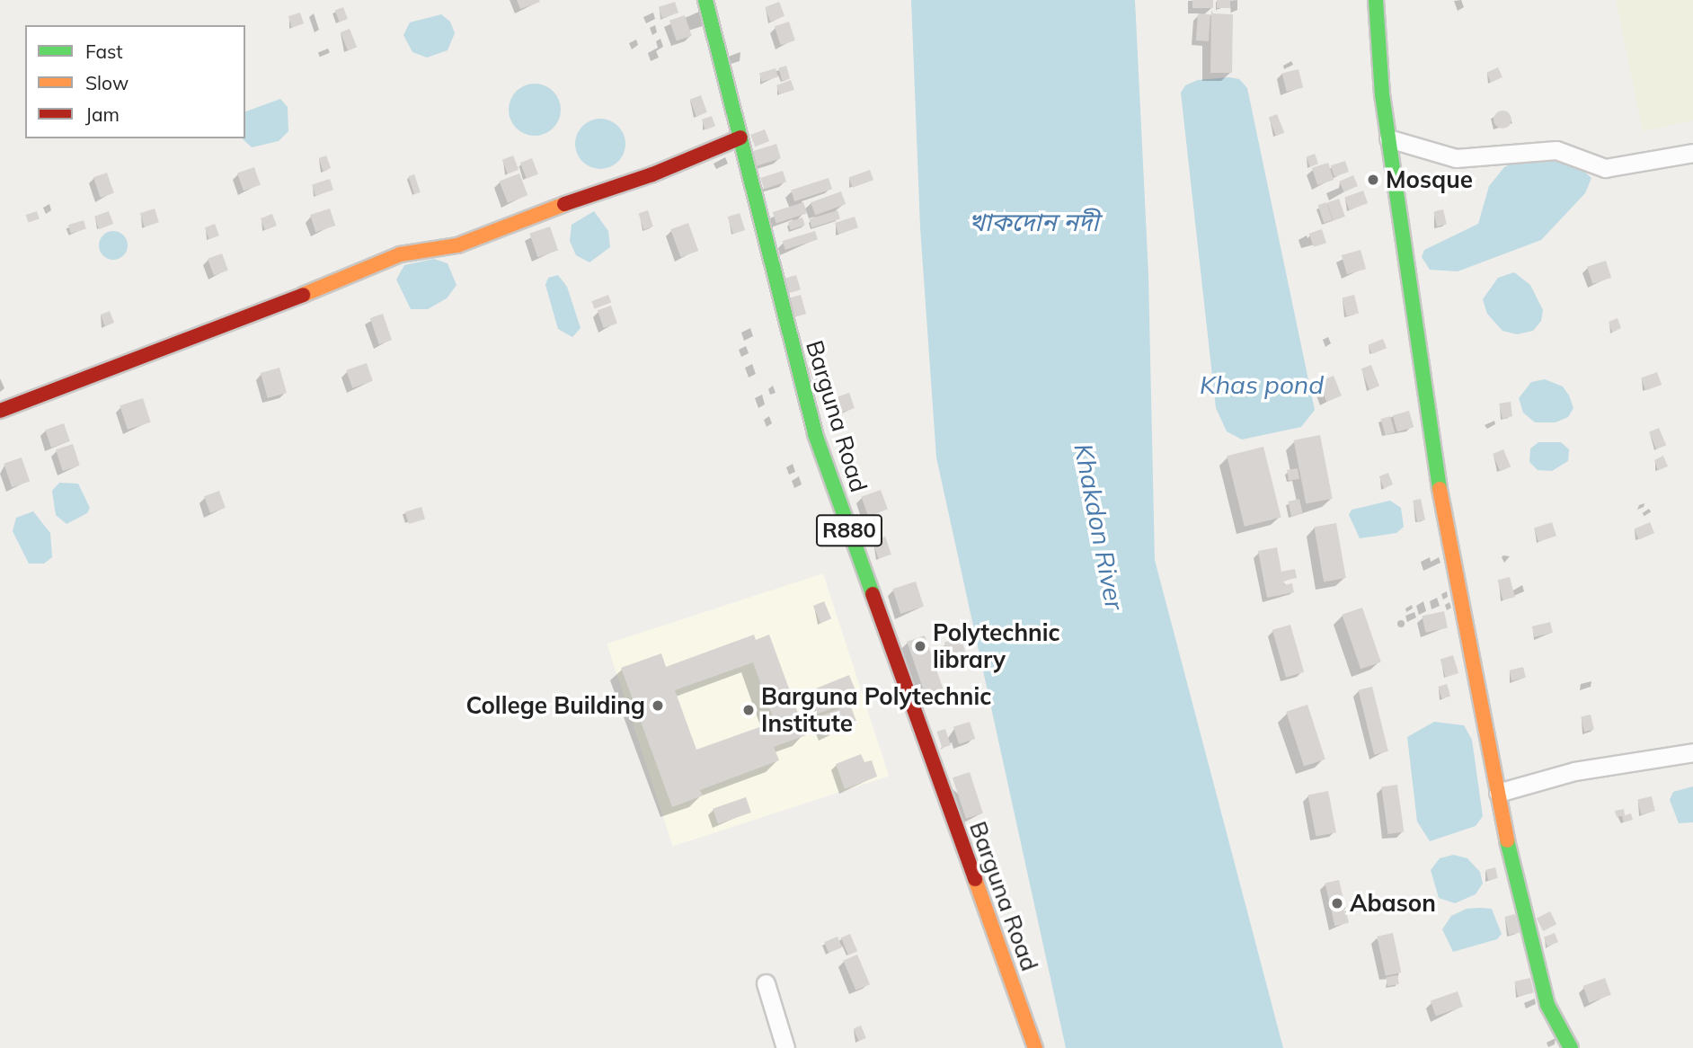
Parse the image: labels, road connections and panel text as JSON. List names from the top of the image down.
{
  "streets": {
    "street": ["Barguna Road", "R880"]
  },
  "water": ["খাকদোন নদী", "Khas pond", "Khakdon River"],
  "places": [
    "Mosque",
    "Polytechnic library",
    "College Building",
    "Barguna Polytechnic Institute",
    "Abason"
  ],
  "legend": ["Fast", "Slow", "Jam"]
}
